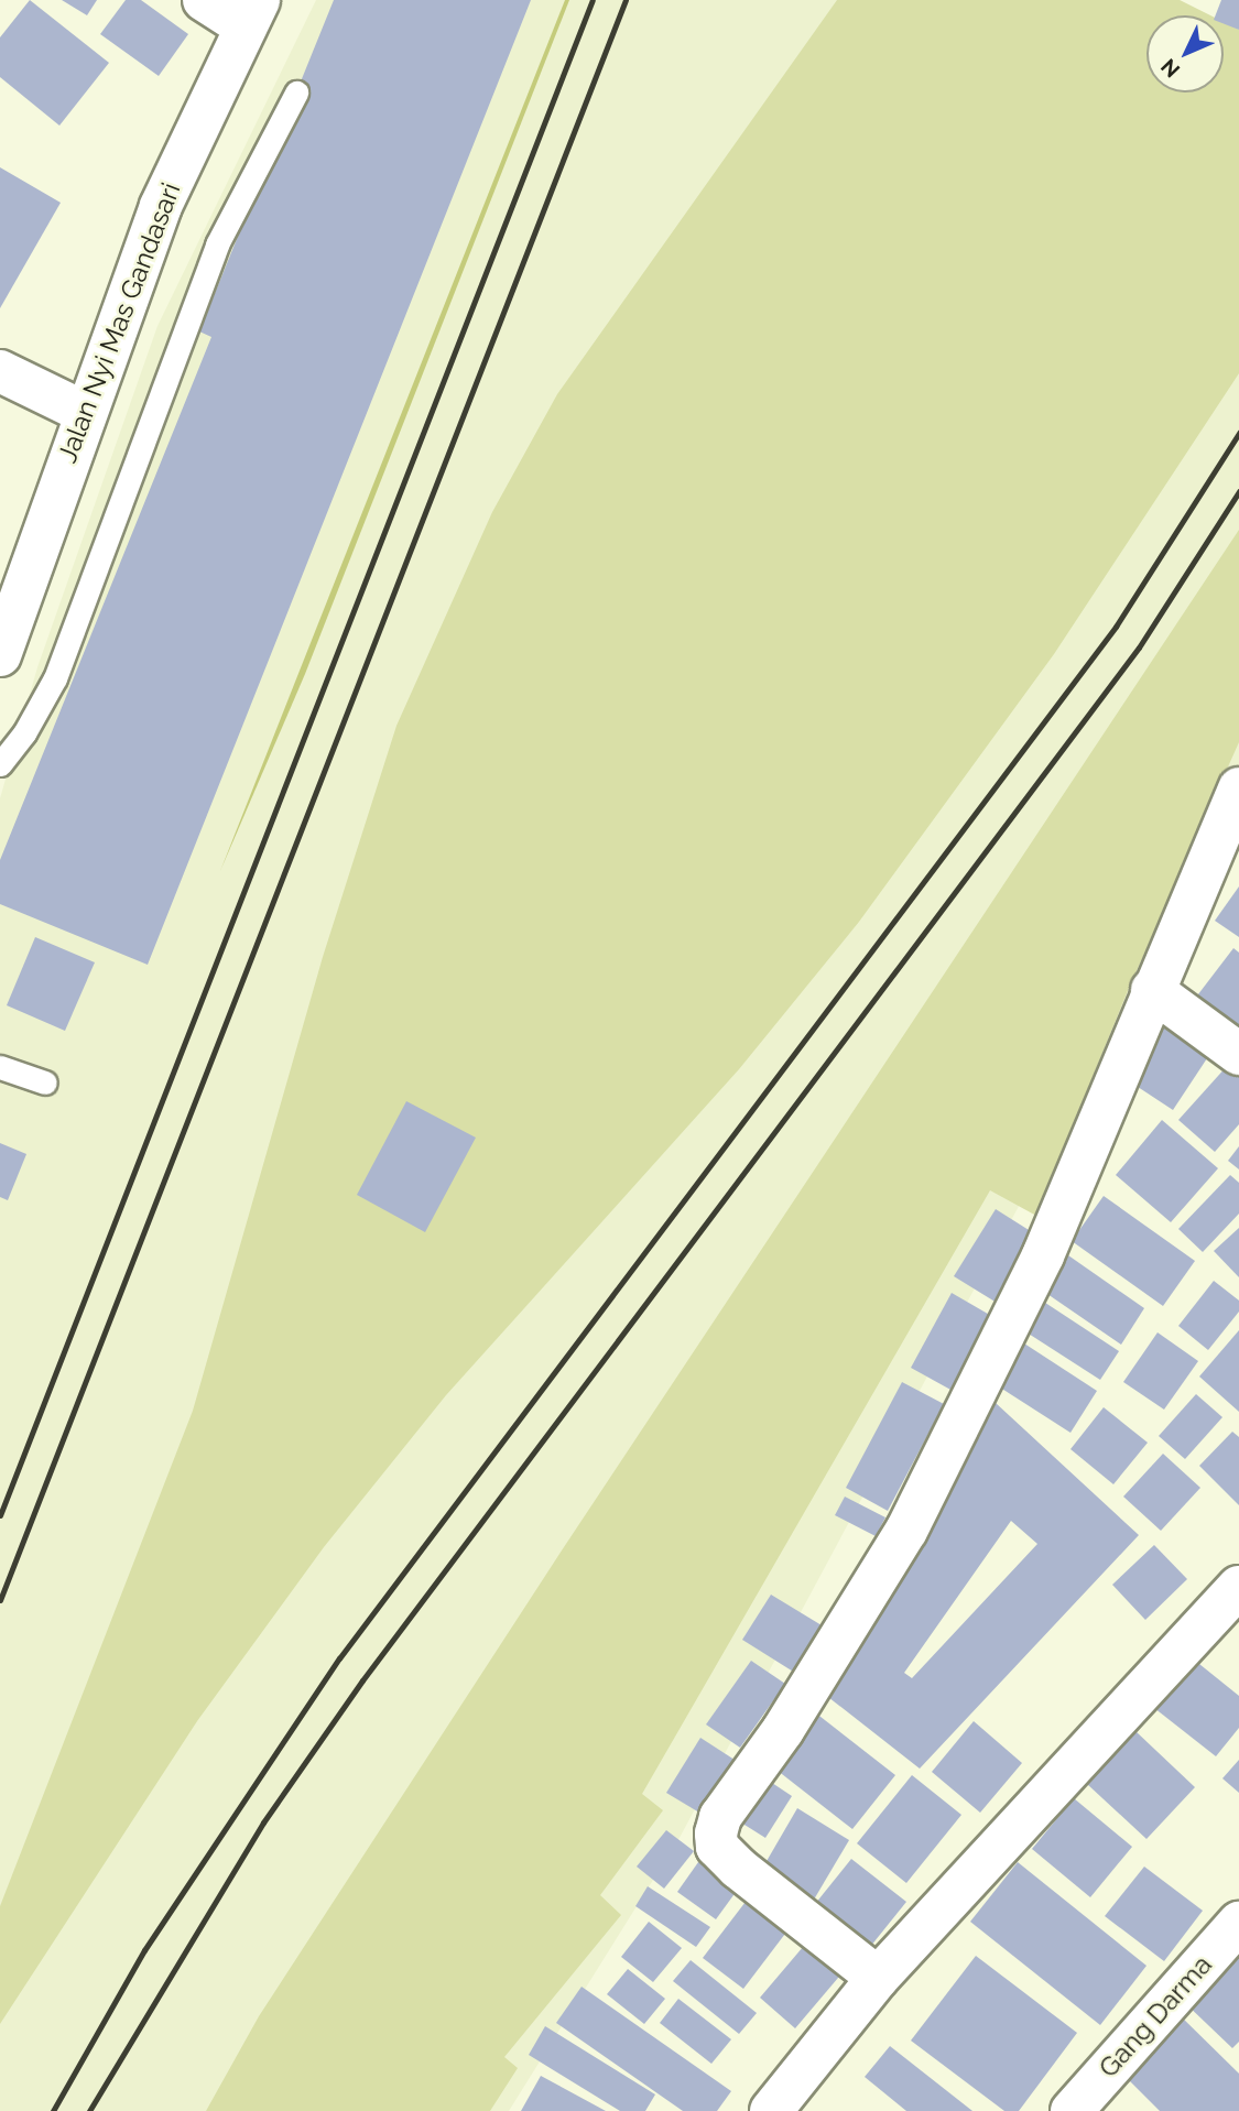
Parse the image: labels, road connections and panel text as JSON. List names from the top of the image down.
{
  "streets": {
    "street": ["Jalan Nyi Mas Gandasari", "Gang Darma"]
  },
  "north": "bottom left"
}
